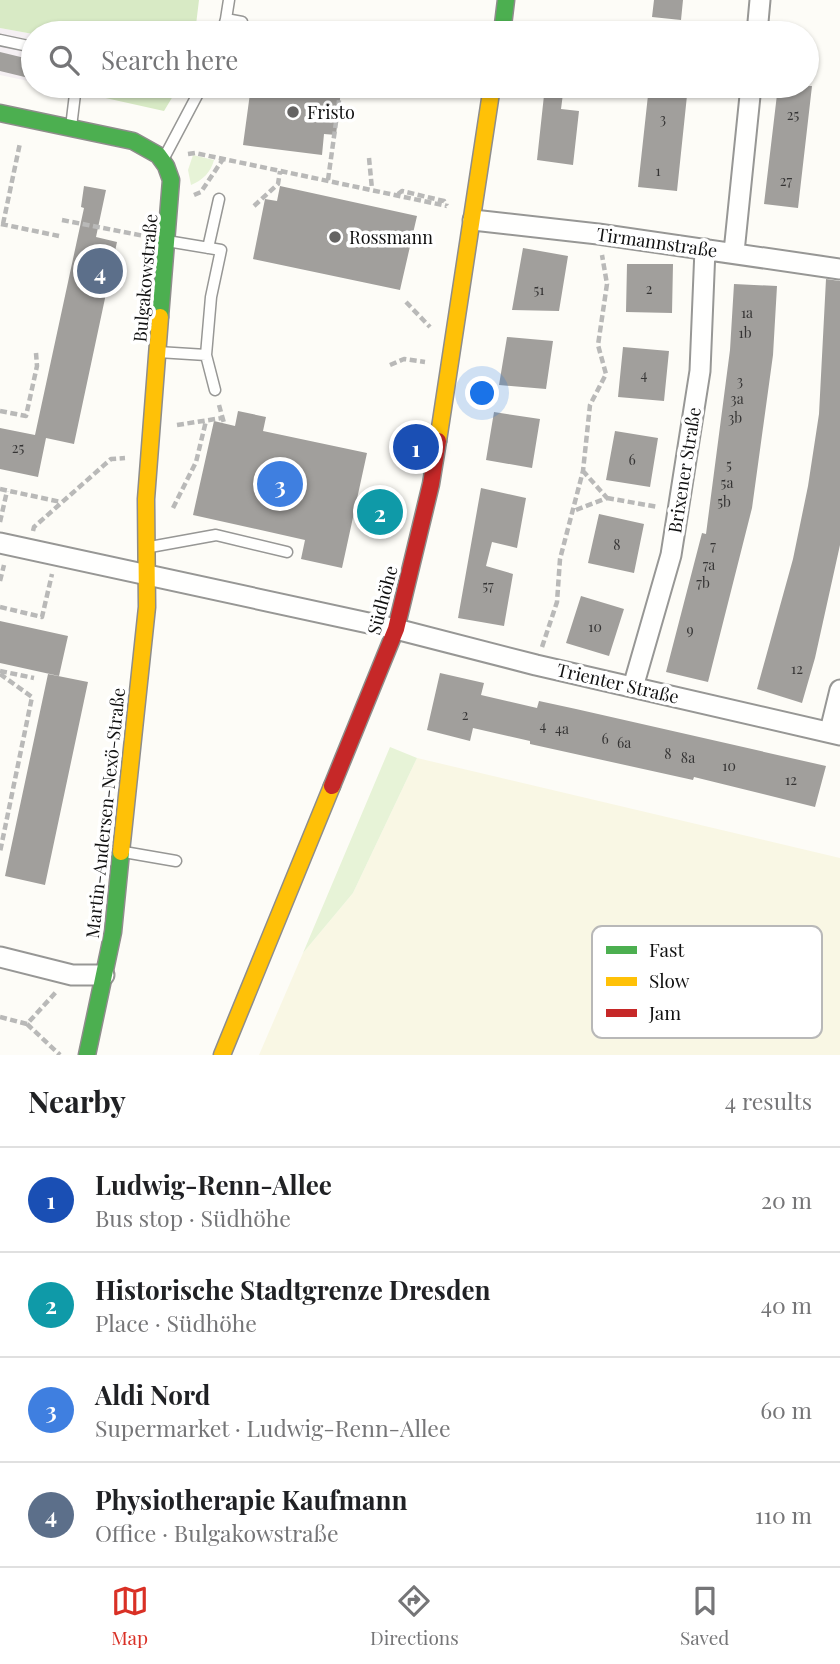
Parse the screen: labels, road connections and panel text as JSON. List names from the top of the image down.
{
  "streets": {
    "street": [
      "Tirmannstraße",
      "Bulgakowstraße",
      "Brixener Straße",
      "Südhöhe",
      "Trienter Straße",
      "Martin-Andersen-Nexö-Straße"
    ]
  },
  "crossings": [
    ["Tirmannstraße", "Brixener Straße"],
    ["Tirmannstraße", "Südhöhe"],
    ["Bulgakowstraße", "Trienter Straße"],
    ["Bulgakowstraße", "Martin-Andersen-Nexö-Straße"],
    ["Brixener Straße", "Trienter Straße"],
    ["Südhöhe", "Trienter Straße"],
    ["Trienter Straße", "Martin-Andersen-Nexö-Straße"]
  ],
  "places": ["Fristo", "Rossmann"],
  "house_numbers": [
    "25",
    "3",
    "1",
    "27",
    "2",
    "51",
    "1a",
    "1b",
    "4",
    "3",
    "3a",
    "3b",
    "25",
    "6",
    "5",
    "5a",
    "5b",
    "8",
    "7",
    "7a",
    "7b",
    "57",
    "10",
    "9",
    "12",
    "2",
    "4",
    "4a",
    "6",
    "6a",
    "8",
    "8a",
    "10",
    "12"
  ],
  "legend": ["Fast", "Slow", "Jam"],
  "page": {
    "search": "Search here",
    "pins": [
      "4",
      "1",
      "3",
      "2"
    ],
    "heading": ["Nearby", "4 results"],
    "list": [
      {
        "mark": "1",
        "name": "Ludwig-Renn-Allee",
        "note": "Bus stop · Südhöhe",
        "value": "20 m"
      },
      {
        "mark": "2",
        "name": "Historische Stadtgrenze Dresden",
        "note": "Place · Südhöhe",
        "value": "40 m"
      },
      {
        "mark": "3",
        "name": "Aldi Nord",
        "note": "Supermarket · Ludwig-Renn-Allee",
        "value": "60 m"
      },
      {
        "mark": "4",
        "name": "Physiotherapie Kaufmann",
        "note": "Office · Bulgakowstraße",
        "value": "110 m"
      }
    ],
    "nav": ["Map", "Directions", "Saved"]
  }
}
